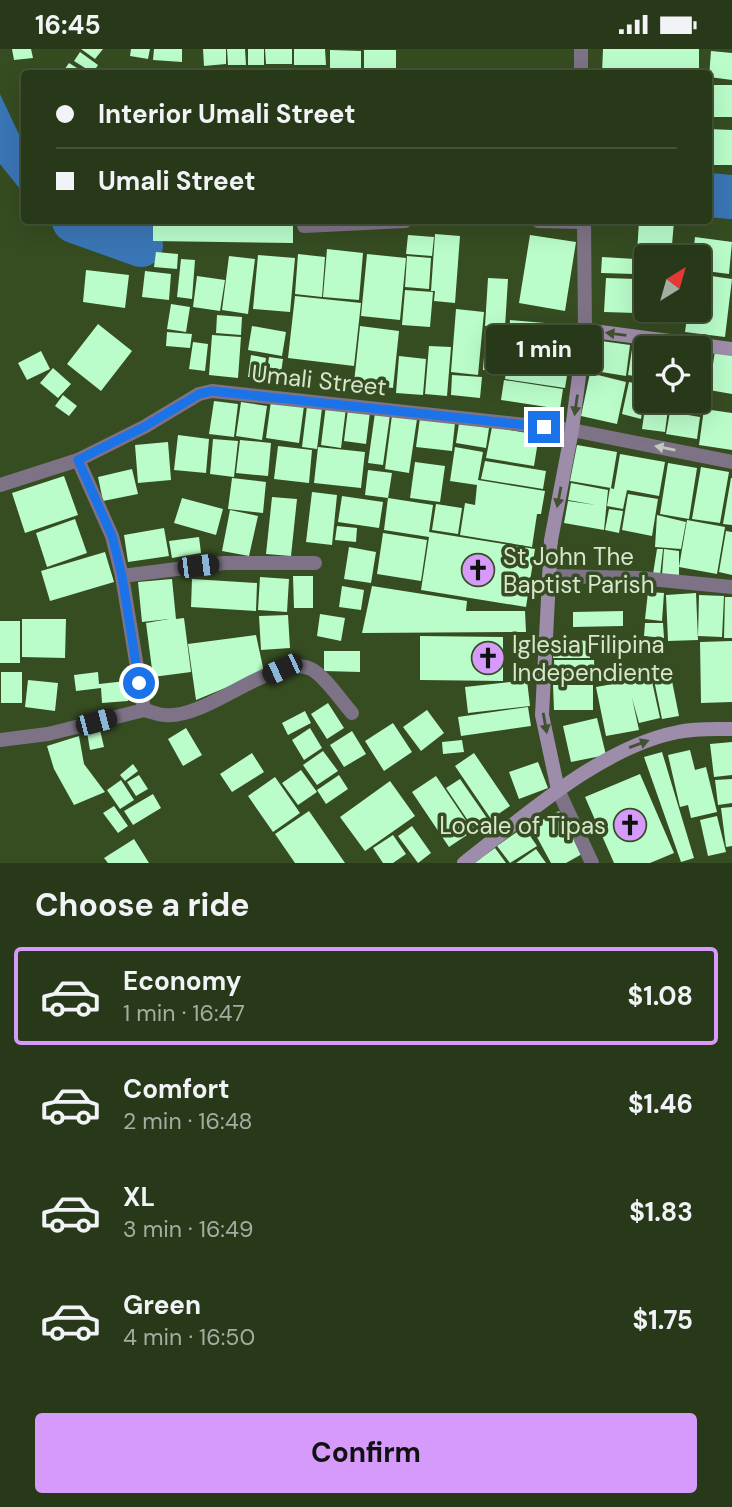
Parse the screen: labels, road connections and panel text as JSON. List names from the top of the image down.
{
  "streets": {
    "street": ["Umali Street"]
  },
  "places": {
    "church": ["St John The Baptist Parish", "Iglesia Filipina Independiente", "Locale of Tipas"]
  },
  "north": "top right",
  "page": {
    "status": "16:45",
    "banner": ["Interior Umali Street", "Umali Street"],
    "bubble": "1 min",
    "heading": "Choose a ride",
    "list": [
      {
        "name": "Economy",
        "note": "1 min · 16:47",
        "value": "$1.08"
      },
      {
        "name": "Comfort",
        "note": "2 min · 16:48",
        "value": "$1.46"
      },
      {
        "name": "XL",
        "note": "3 min · 16:49",
        "value": "$1.83"
      },
      {
        "name": "Green",
        "note": "4 min · 16:50",
        "value": "$1.75"
      }
    ],
    "buttons": "Confirm"
  }
}
